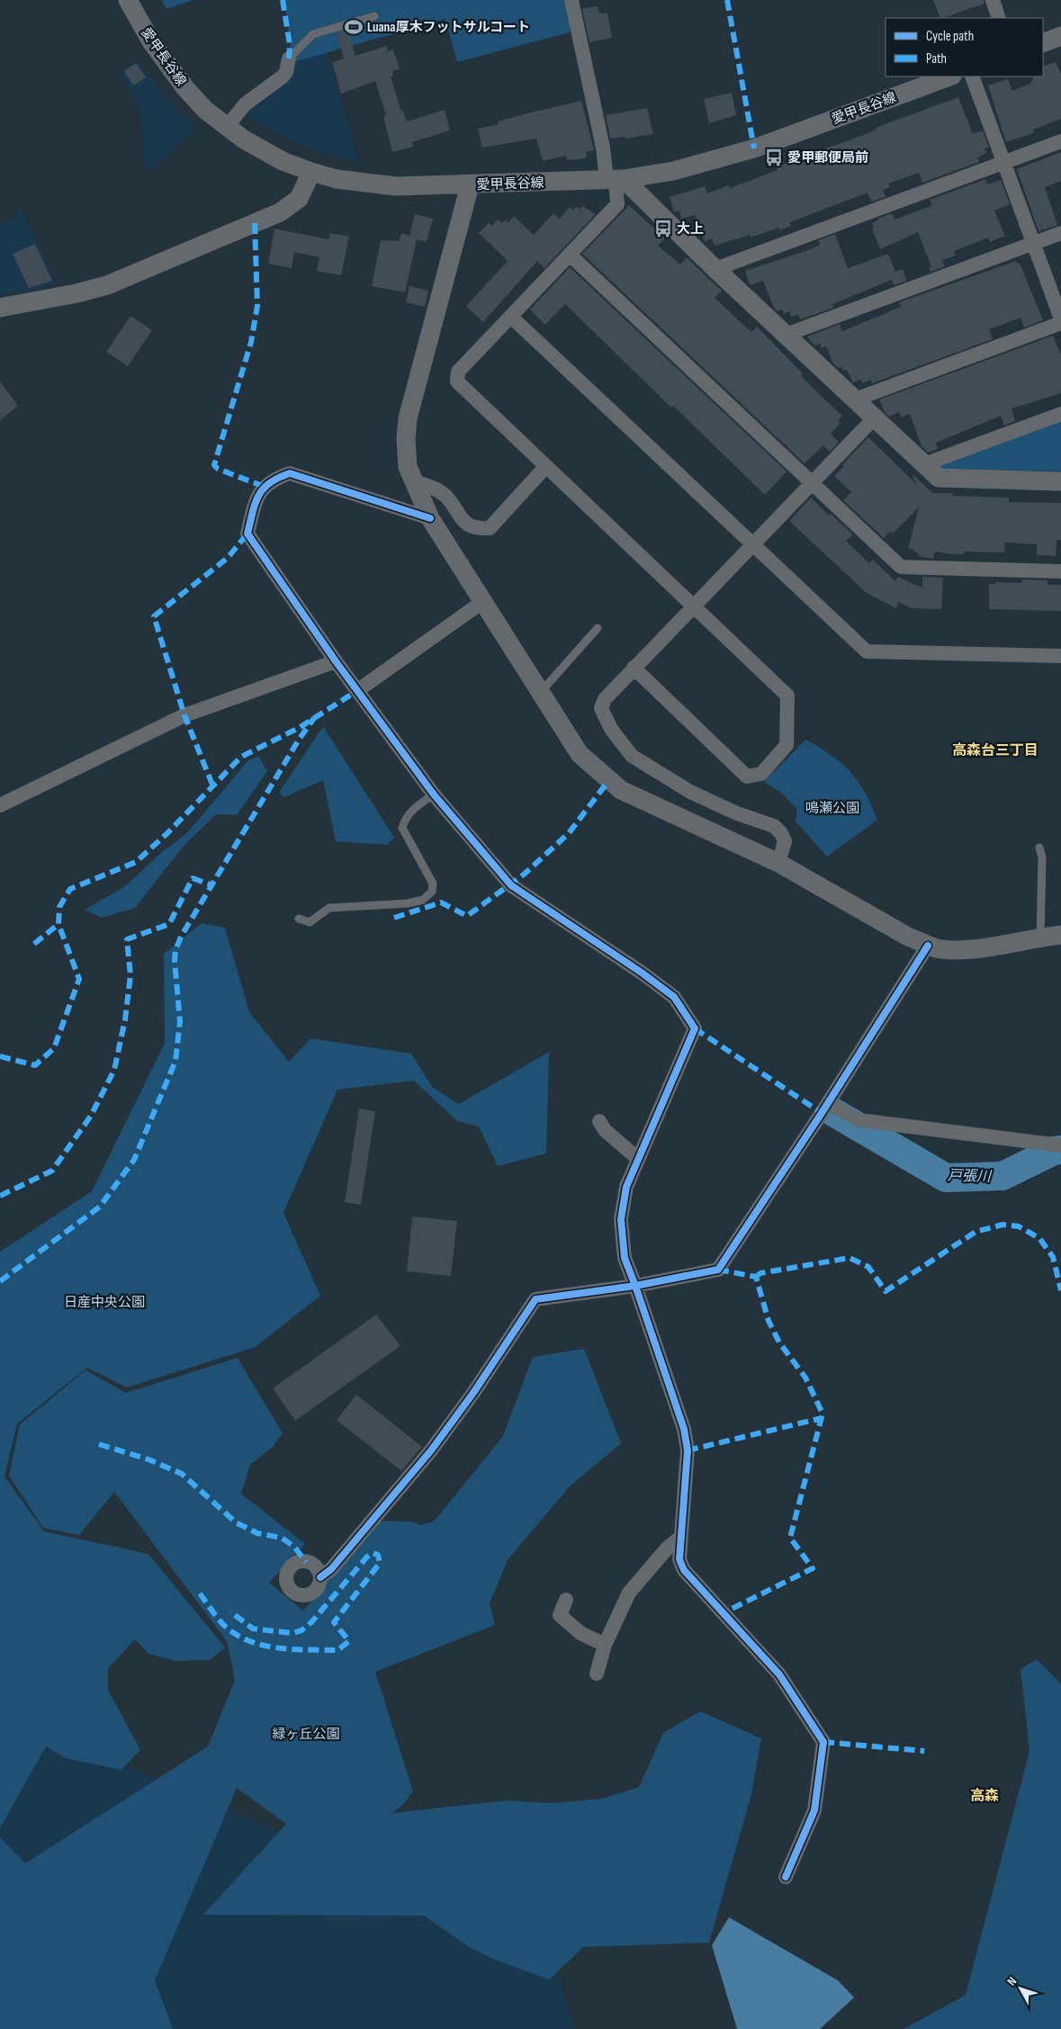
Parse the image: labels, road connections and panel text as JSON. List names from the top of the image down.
{
  "streets": {
    "street": ["愛甲長谷線"]
  },
  "districts": ["高森台三丁目", "高森"],
  "water": ["戸張川"],
  "parks": ["鳴瀬公園", "日産中央公園", "緑ヶ丘公園"],
  "places": {
    "sports": ["Luana厚木フットサルコート"],
    "bus stop": ["愛甲郵便局前", "大上"]
  },
  "legend": ["Cycle path", "Path"],
  "north": "top left"
}
